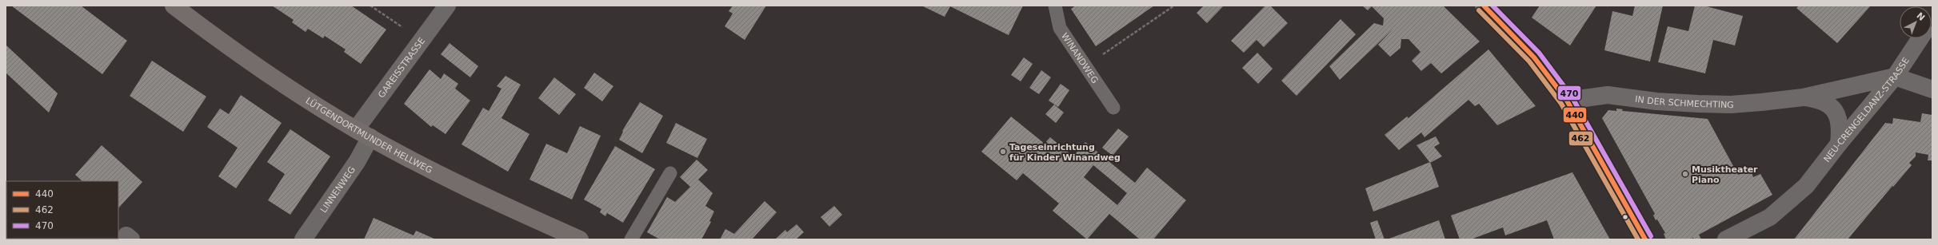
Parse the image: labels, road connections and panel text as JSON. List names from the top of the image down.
{
  "streets": {
    "main road": ["LÜTGENDORTMUNDER HELLWEG"],
    "street": [
      "GAREISSTRASSE",
      "IN DER SCHMECHTING",
      "NEU-CRENGELDANZ-STRASSE",
      "LINNENWEG"
    ],
    "lane": ["WINANDWEG"]
  },
  "crossings": [
    ["GAREISSTRASSE", "LÜTGENDORTMUNDER HELLWEG"],
    ["GAREISSTRASSE", "LINNENWEG"],
    ["IN DER SCHMECHTING", "NEU-CRENGELDANZ-STRASSE"],
    ["LÜTGENDORTMUNDER HELLWEG", "LINNENWEG"]
  ],
  "places": ["Tageseinrichtung für Kinder Winandweg", "Musiktheater Piano"],
  "lines": ["transit line 440", "transit line 470", "transit line 462"],
  "legend": ["440", "462", "470"],
  "north": "top right"
}
